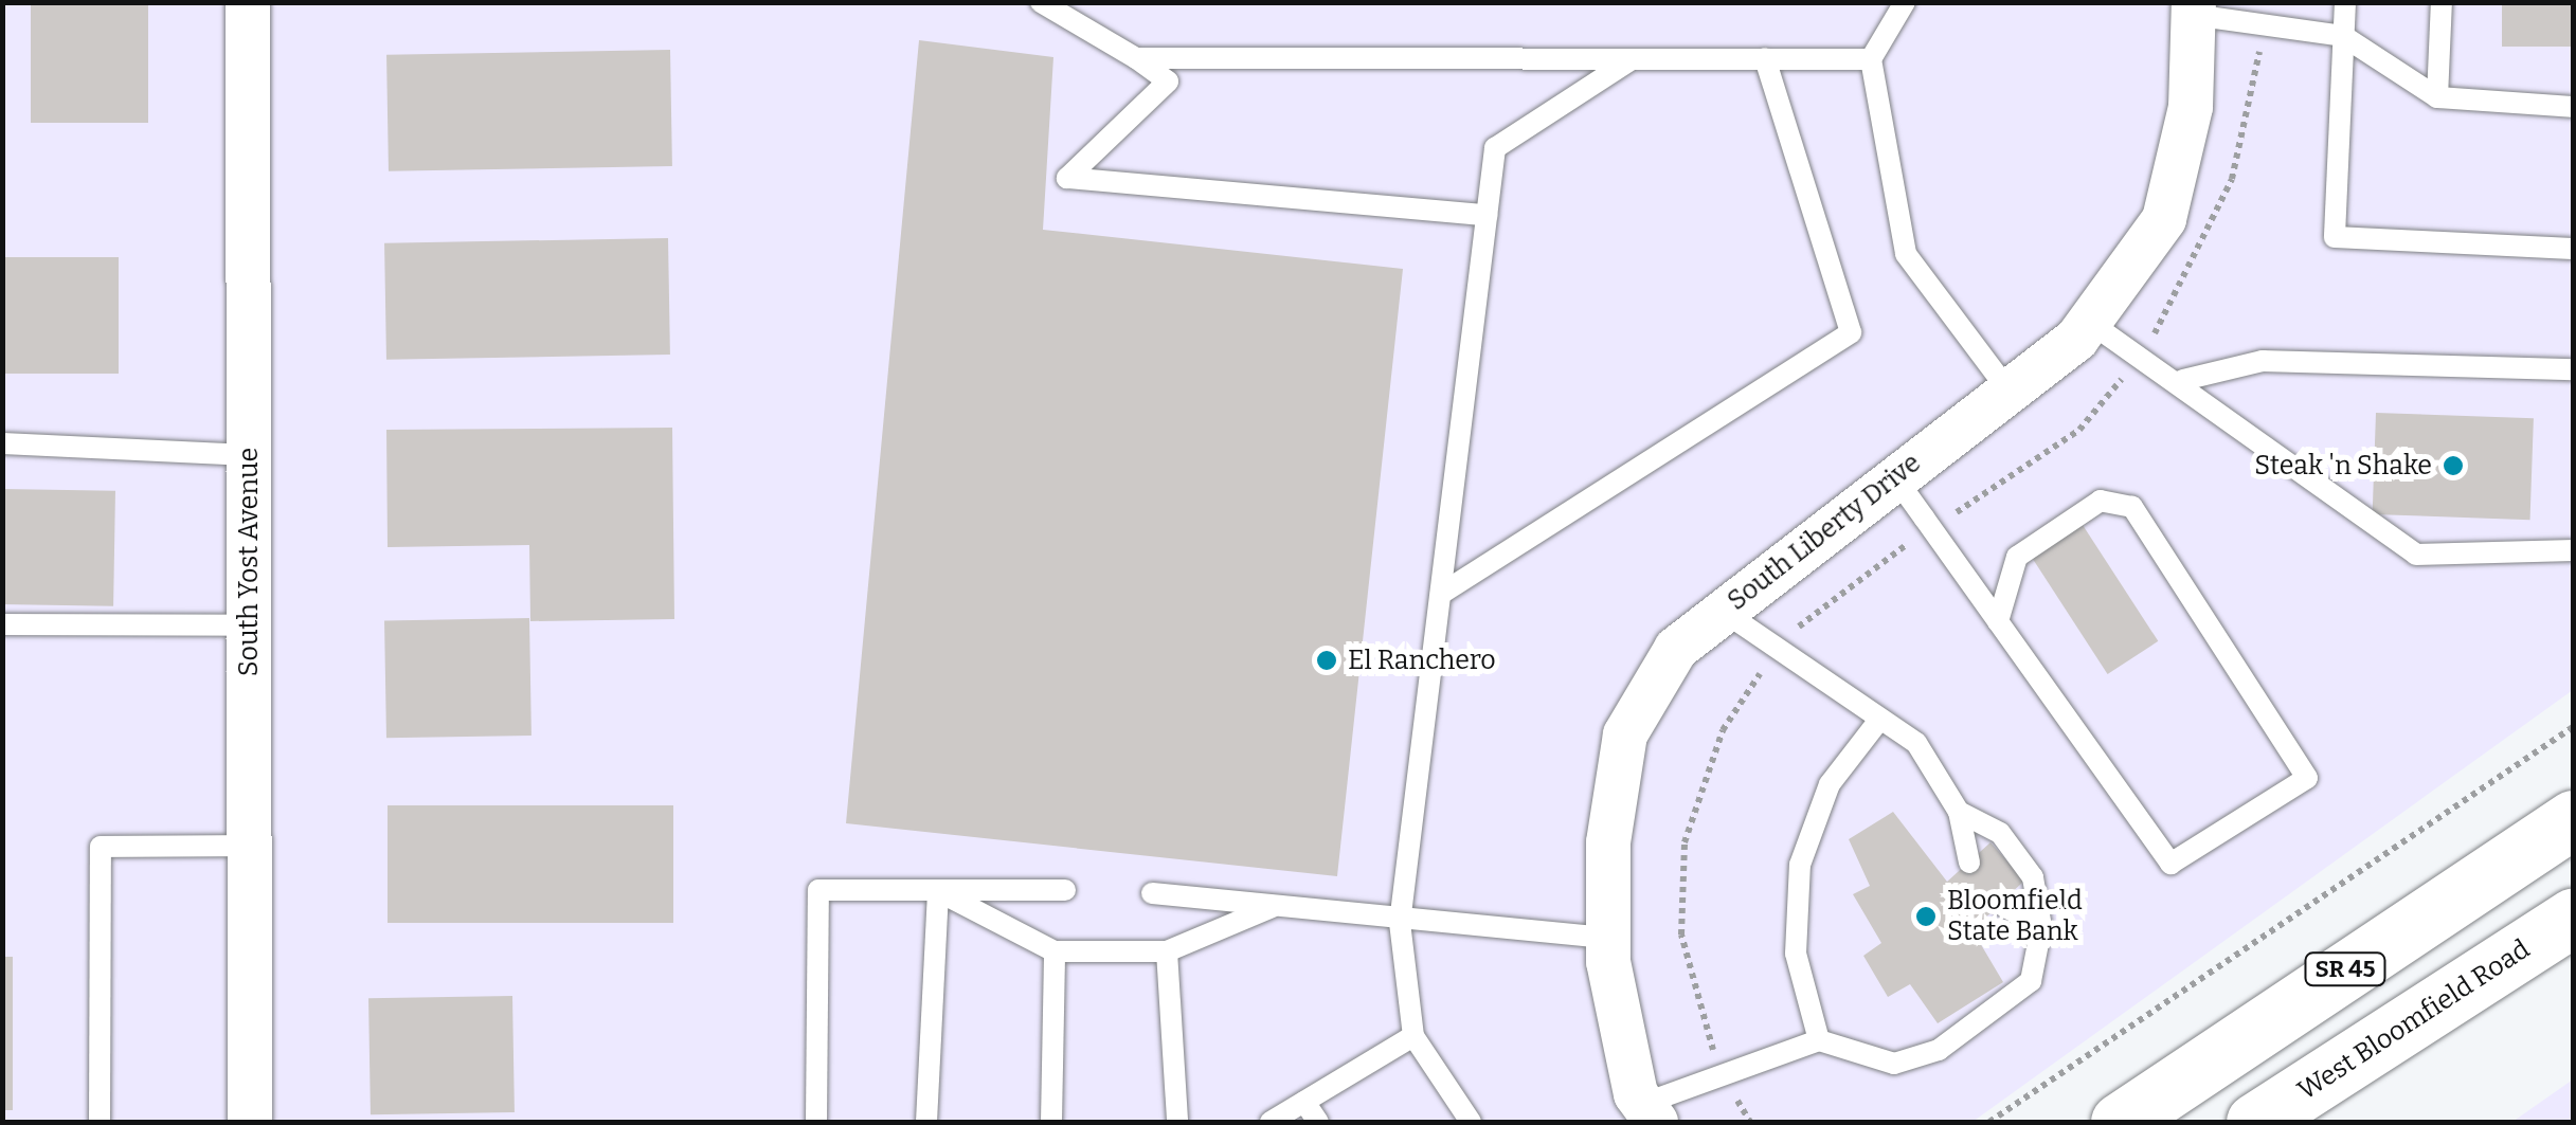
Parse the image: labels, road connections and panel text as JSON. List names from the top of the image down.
{
  "streets": {
    "main road": ["SR 45", "West Bloomfield Road"],
    "street": ["South Liberty Drive", "South Yost Avenue"]
  },
  "places": ["Steak 'n Shake", "El Ranchero", "Bloomfield State Bank"]
}
